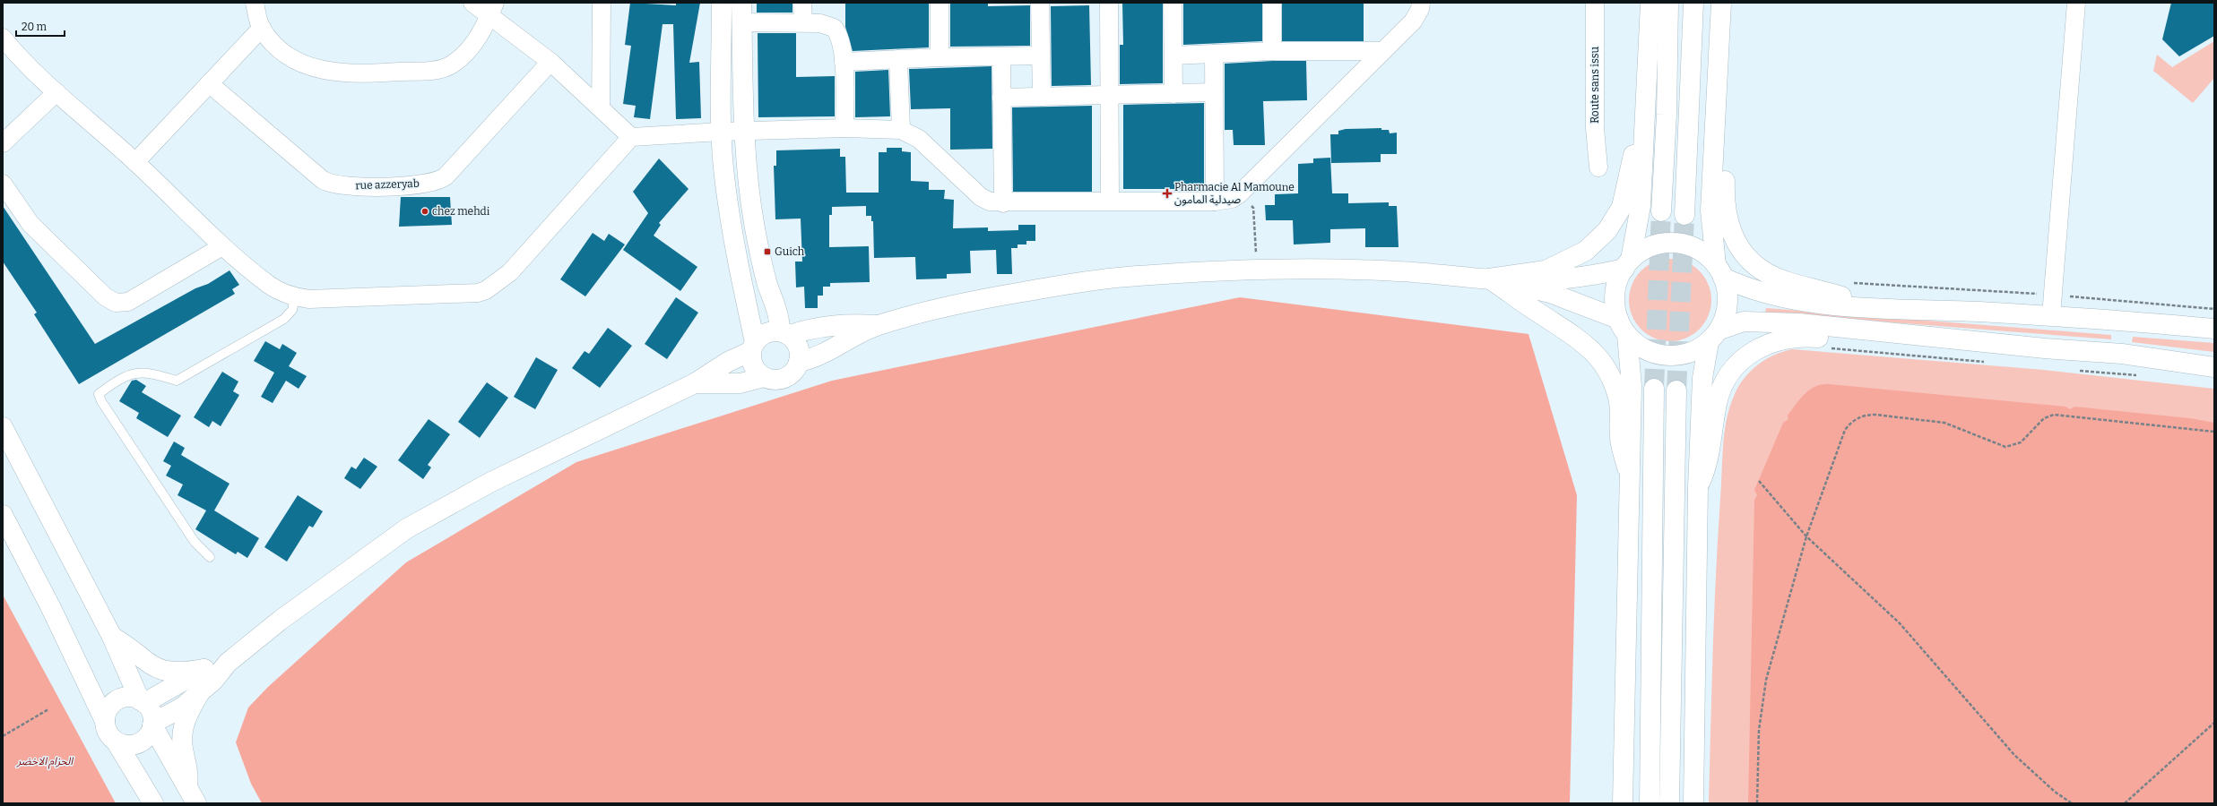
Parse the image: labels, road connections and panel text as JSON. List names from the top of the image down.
{
  "streets": {
    "street": ["Route sans issu", "rue azzeryab"]
  },
  "parks": ["الحزام الاخضر"],
  "places": {
    "health": ["Pharmacie Al Mamoune صيدلية المامون"],
    "other": ["chez mehdi"],
    "transit": ["Guich"]
  },
  "scale_bar": "20 m"
}
